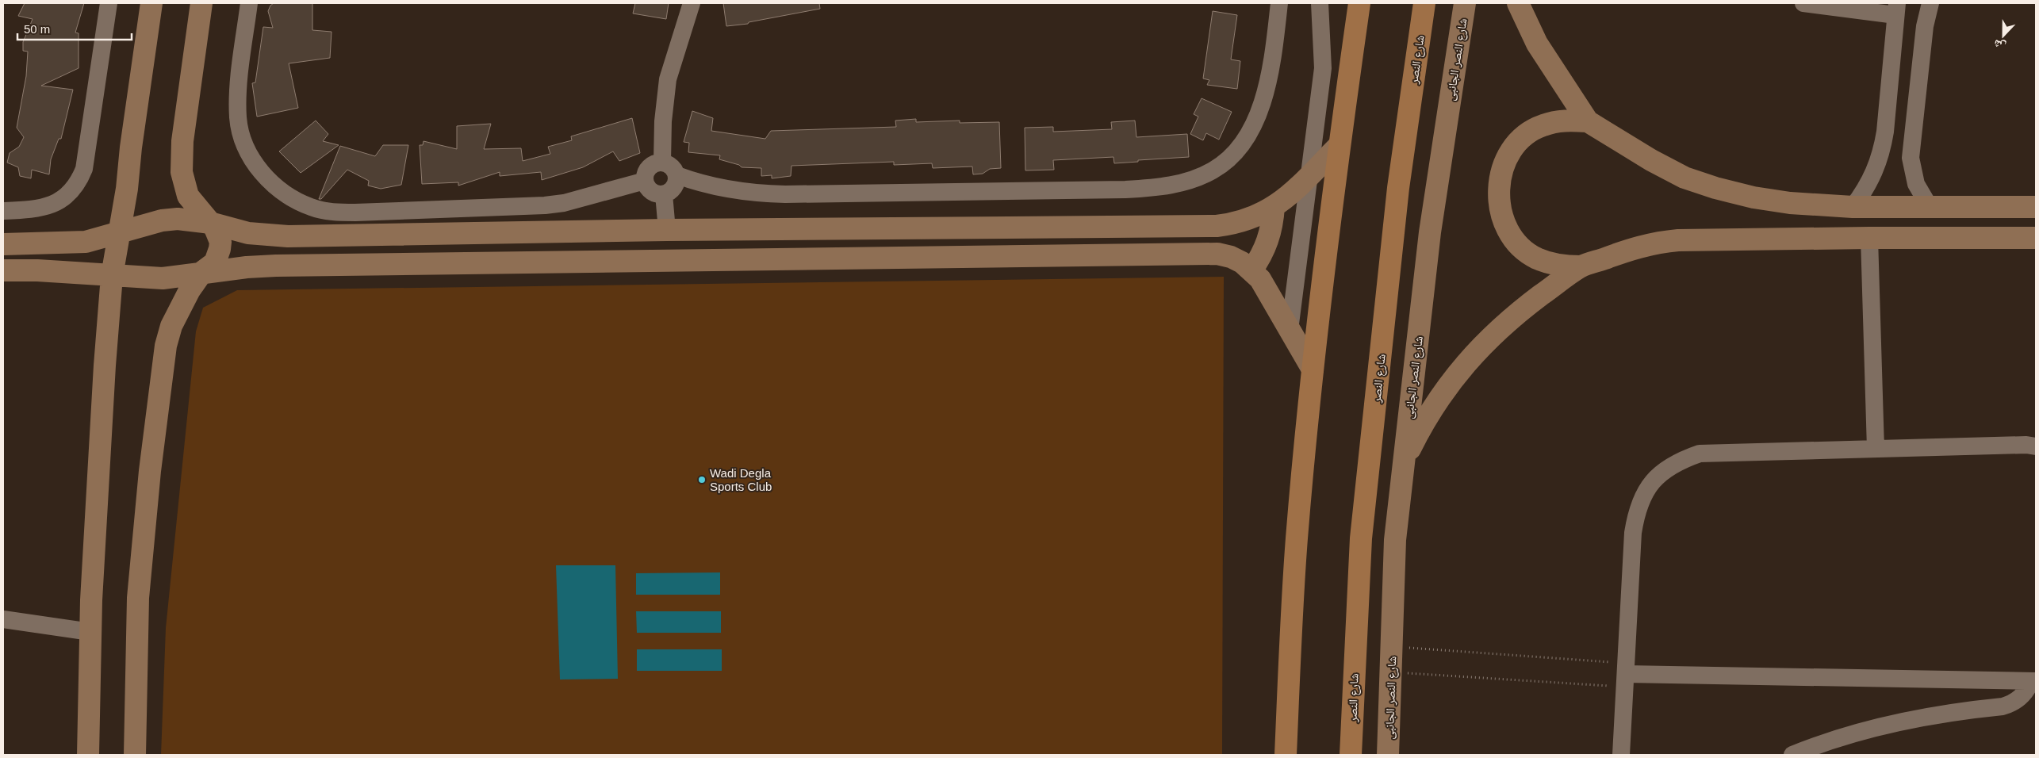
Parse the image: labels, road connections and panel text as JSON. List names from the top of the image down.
{
  "streets": {
    "main road": ["شارع النصر"],
    "street": ["شارع النصر الجانبى"]
  },
  "places": ["Wadi Degla Sports Club"],
  "scale_bar": "50 m",
  "north": "bottom"
}
